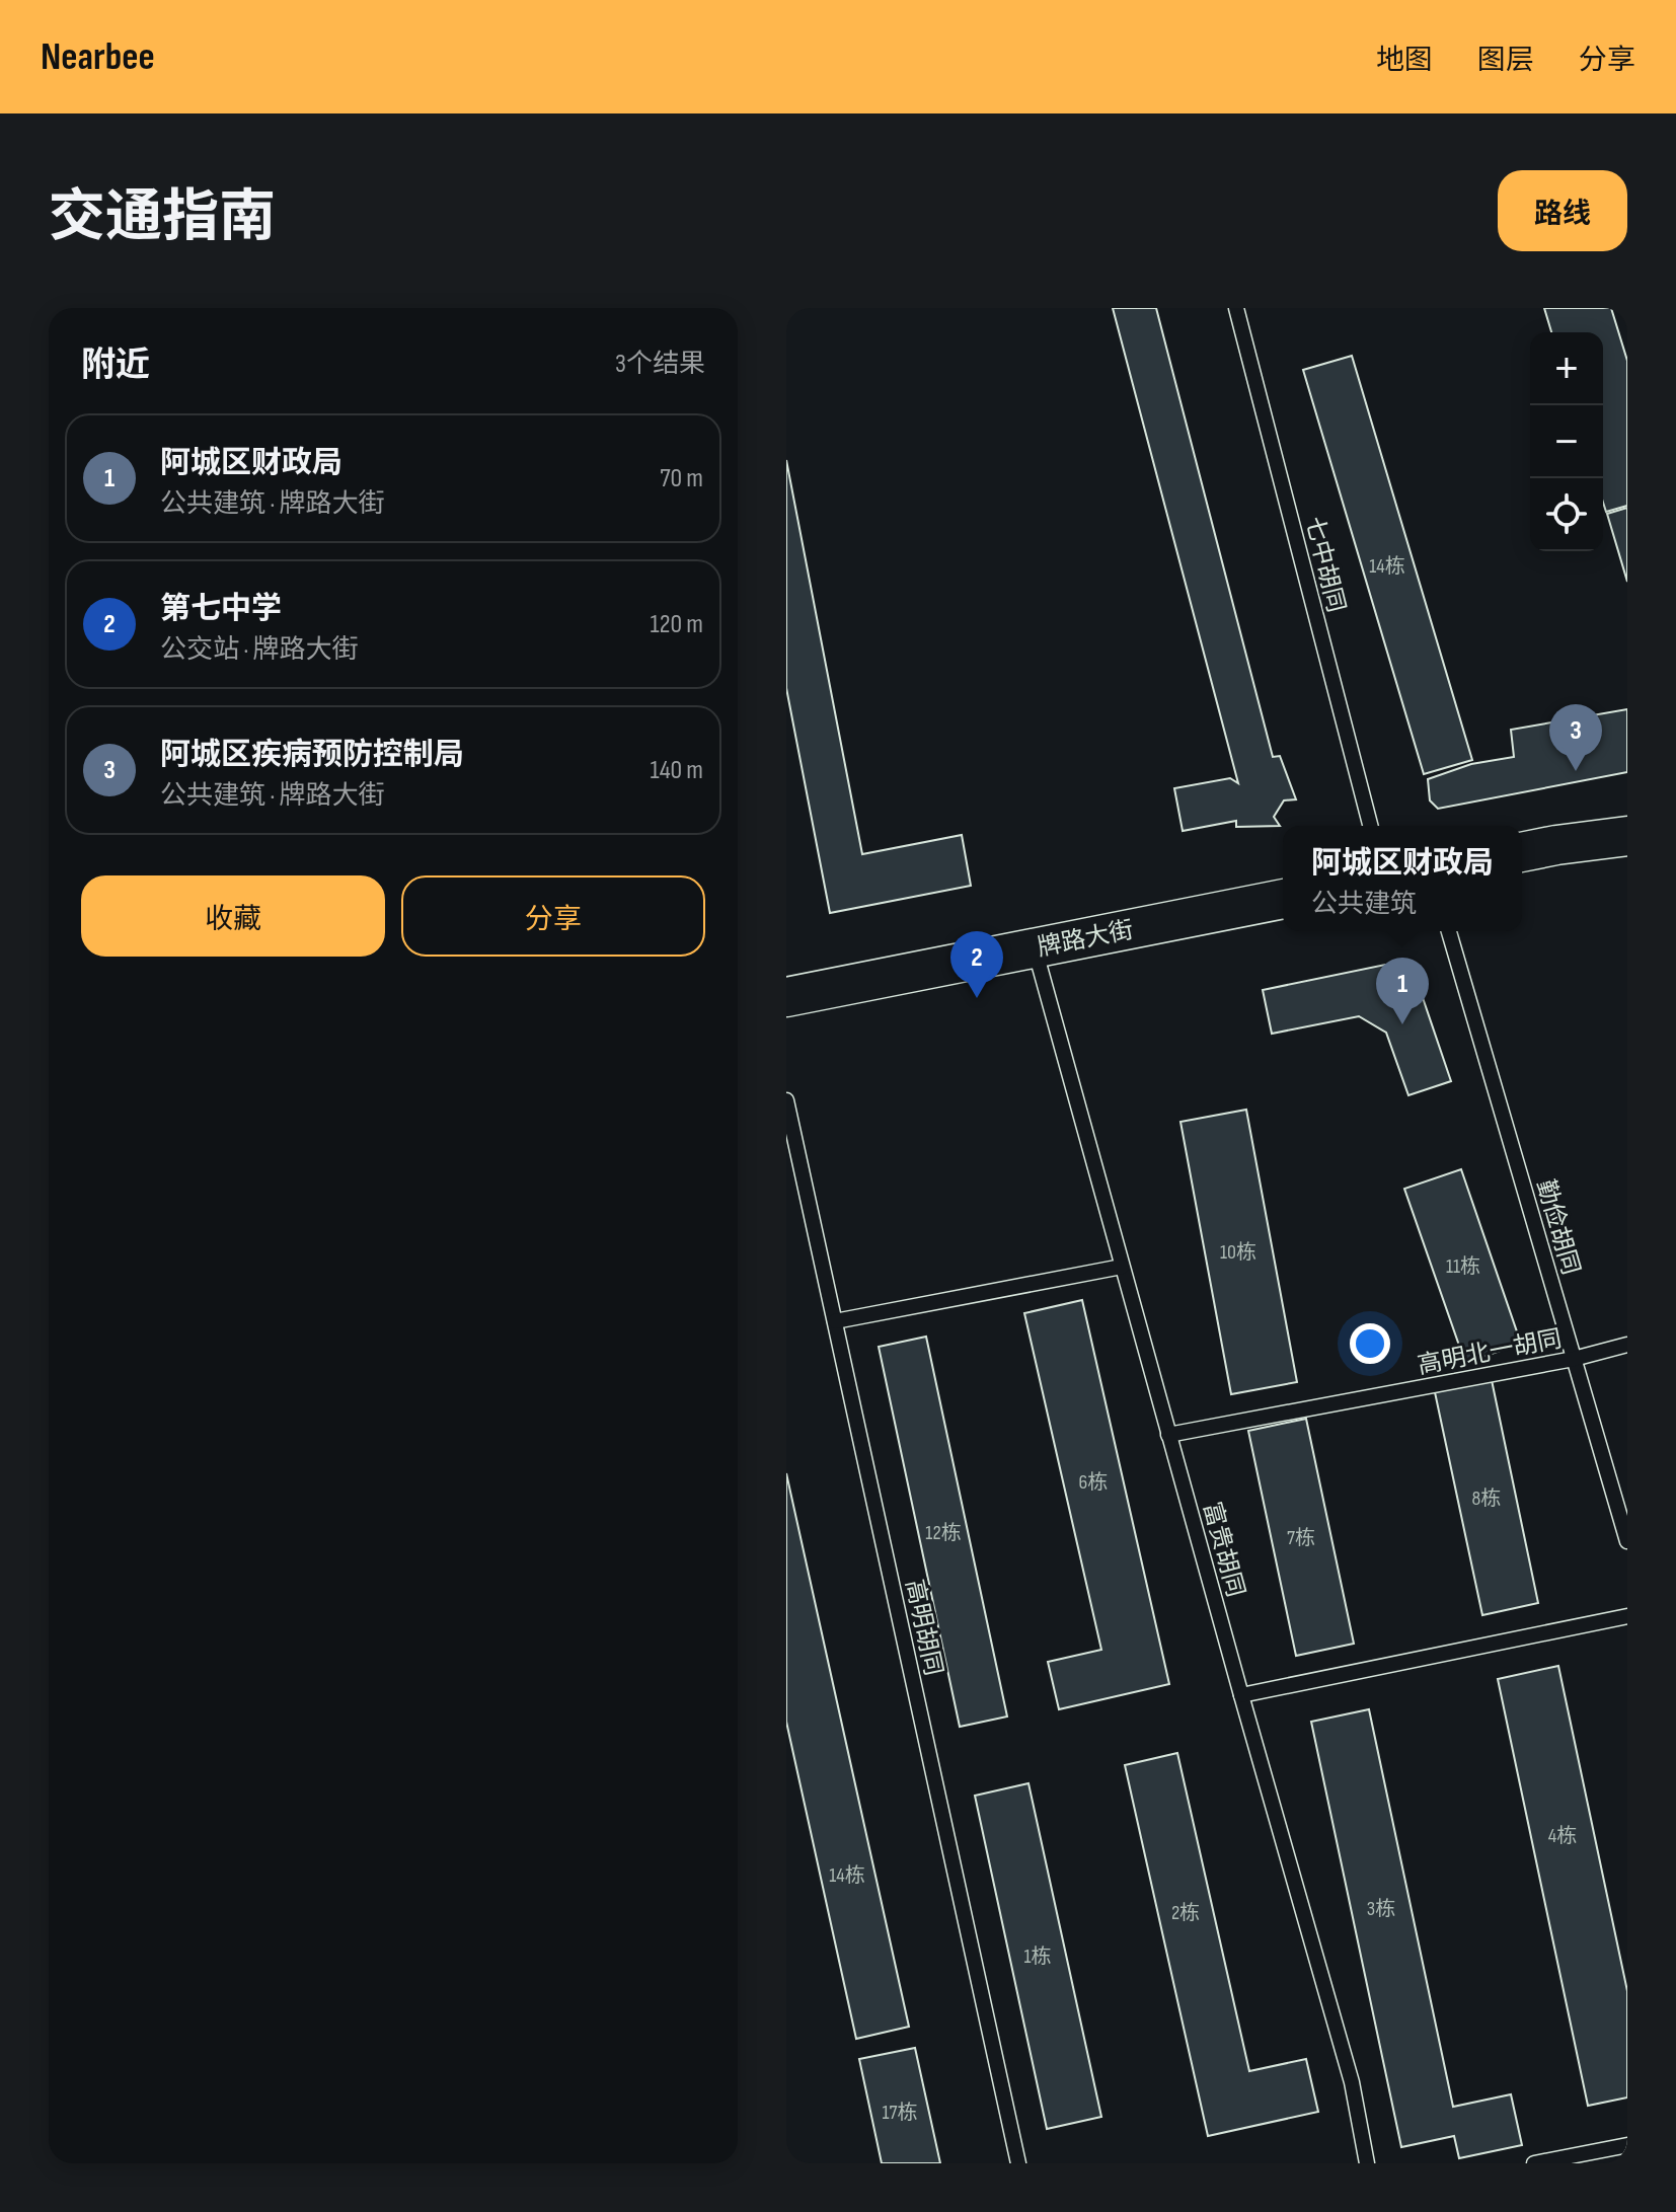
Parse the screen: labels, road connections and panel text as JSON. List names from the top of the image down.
{
  "streets": {
    "street": ["牌路大街"],
    "lane": [
      "七中胡同",
      "勤俭胡同",
      "高明北一胡同",
      "富贵胡同",
      "高明胡同"
    ]
  },
  "crossings": [
    ["牌路大街", "富贵胡同"],
    ["勤俭胡同", "高明北一胡同"],
    ["高明北一胡同", "富贵胡同"]
  ],
  "house_numbers": [
    "14栋",
    "10栋",
    "11栋",
    "6栋",
    "8栋",
    "12栋",
    "7栋",
    "4栋",
    "14栋",
    "3栋",
    "2栋",
    "1栋",
    "17栋"
  ],
  "page": {
    "header": "Nearbee",
    "nav": ["地图", "图层", "分享"],
    "title": "交通指南",
    "buttons": [
      "路线",
      ["收藏", "分享"]
    ],
    "heading": ["附近", "3个结果"],
    "map_buttons": ["+", "−"],
    "list": [
      {
        "mark": "1",
        "name": "阿城区财政局",
        "note": "公共建筑 · 牌路大街",
        "value": "70 m"
      },
      {
        "mark": "2",
        "name": "第七中学",
        "note": "公交站 · 牌路大街",
        "value": "120 m"
      },
      {
        "mark": "3",
        "name": "阿城区疾病预防控制局",
        "note": "公共建筑 · 牌路大街",
        "value": "140 m"
      }
    ],
    "pins": ["3", "2", "1"],
    "popup": ["阿城区财政局", "公共建筑"]
  }
}
